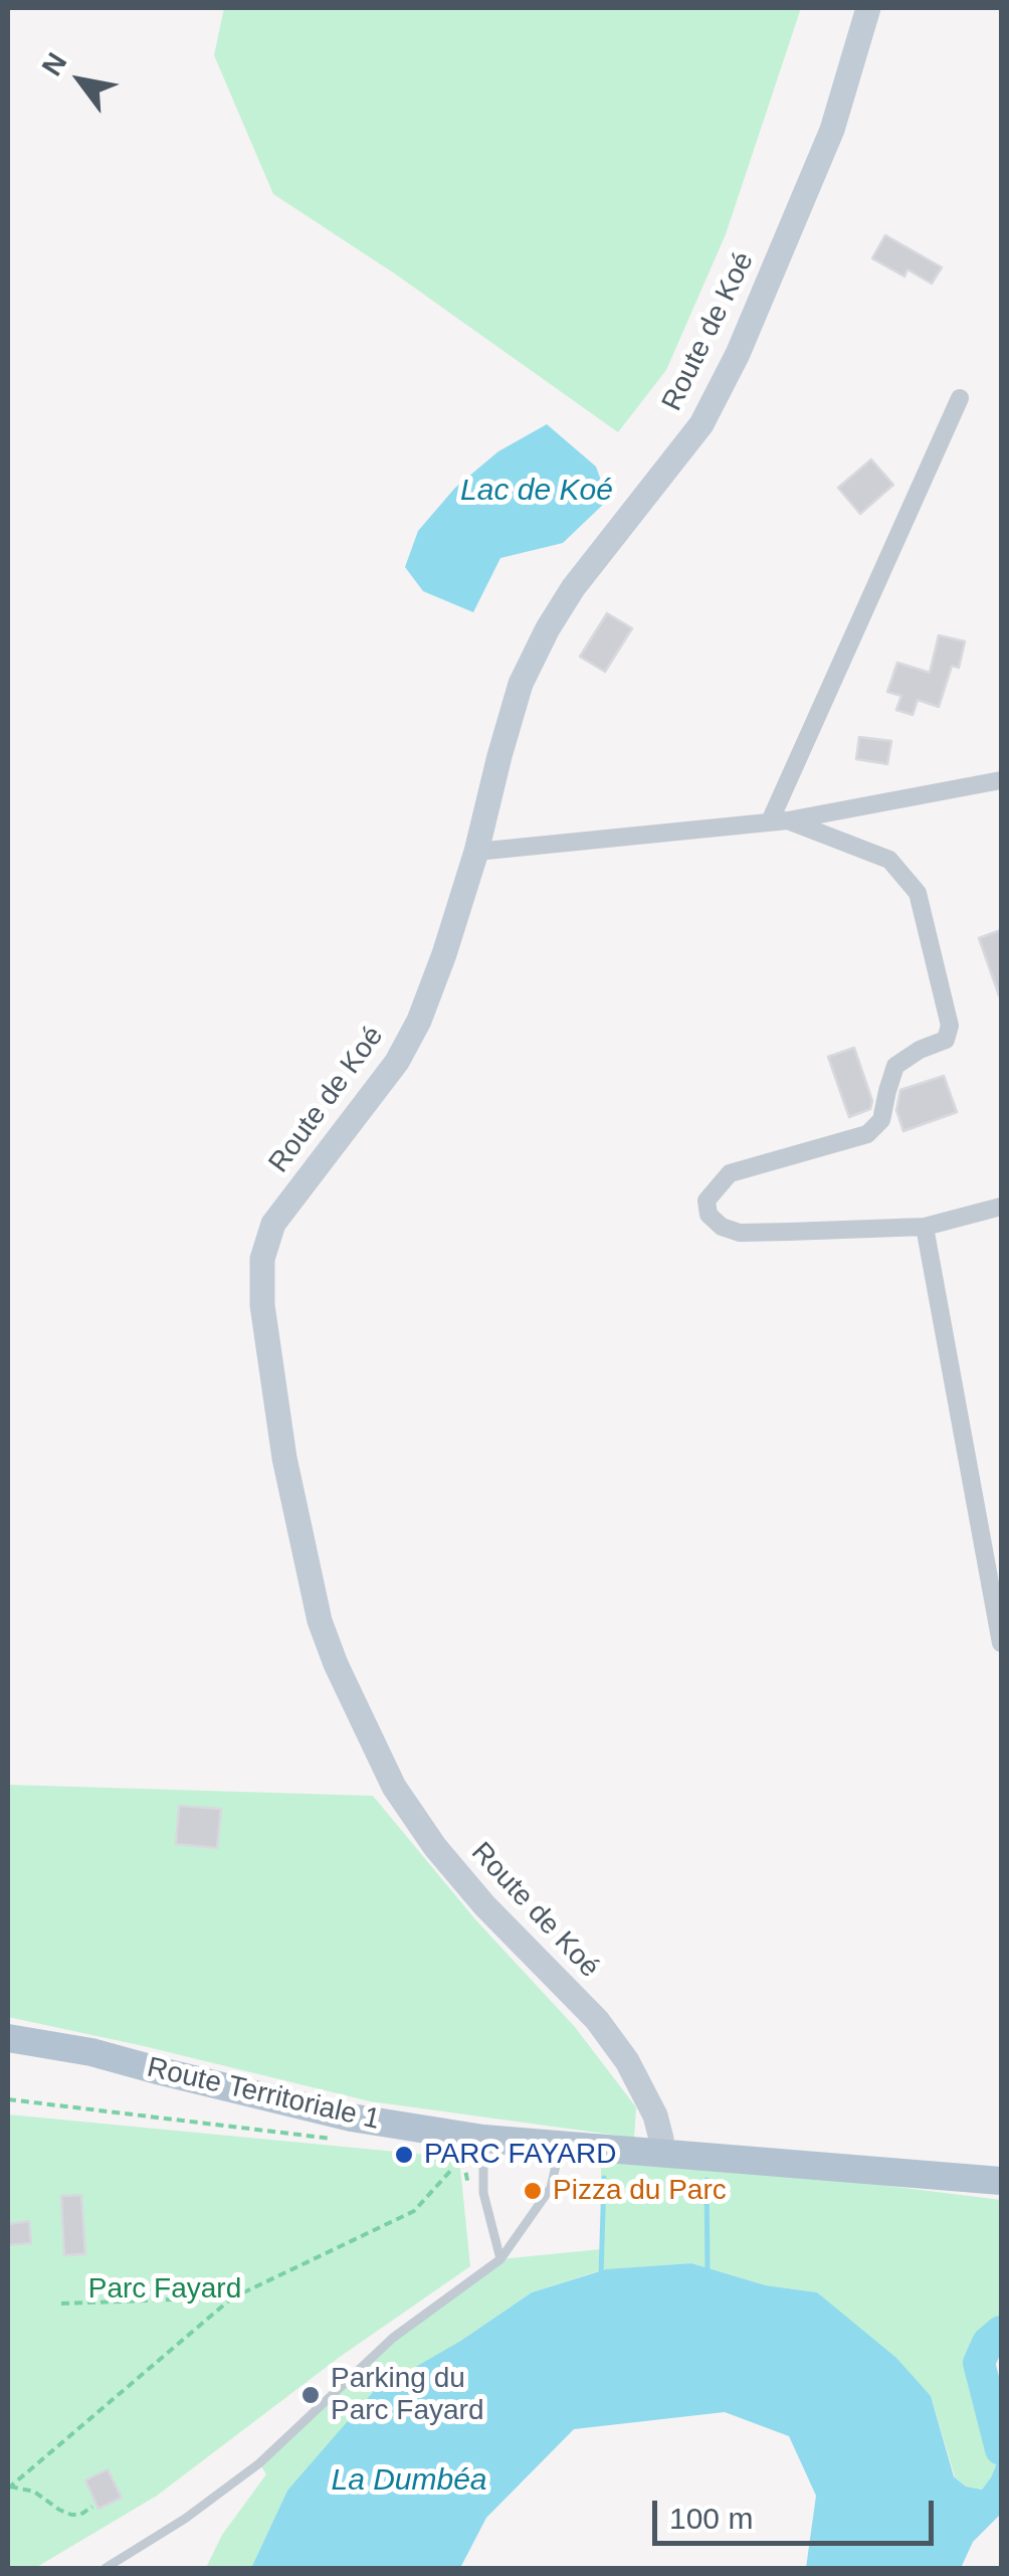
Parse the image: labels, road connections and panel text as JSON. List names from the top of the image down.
{
  "streets": {
    "main road": ["Route Territoriale 1"],
    "street": ["Route de Koé"]
  },
  "crossings": [
    ["Route de Koé", "Route Territoriale 1"]
  ],
  "water": ["Lac de Koé", "La Dumbéa"],
  "parks": ["Parc Fayard"],
  "places": ["PARC FAYARD", "Pizza du Parc", "Parking du Parc Fayard"],
  "scale_bar": "100 m",
  "north": "top left"
}
